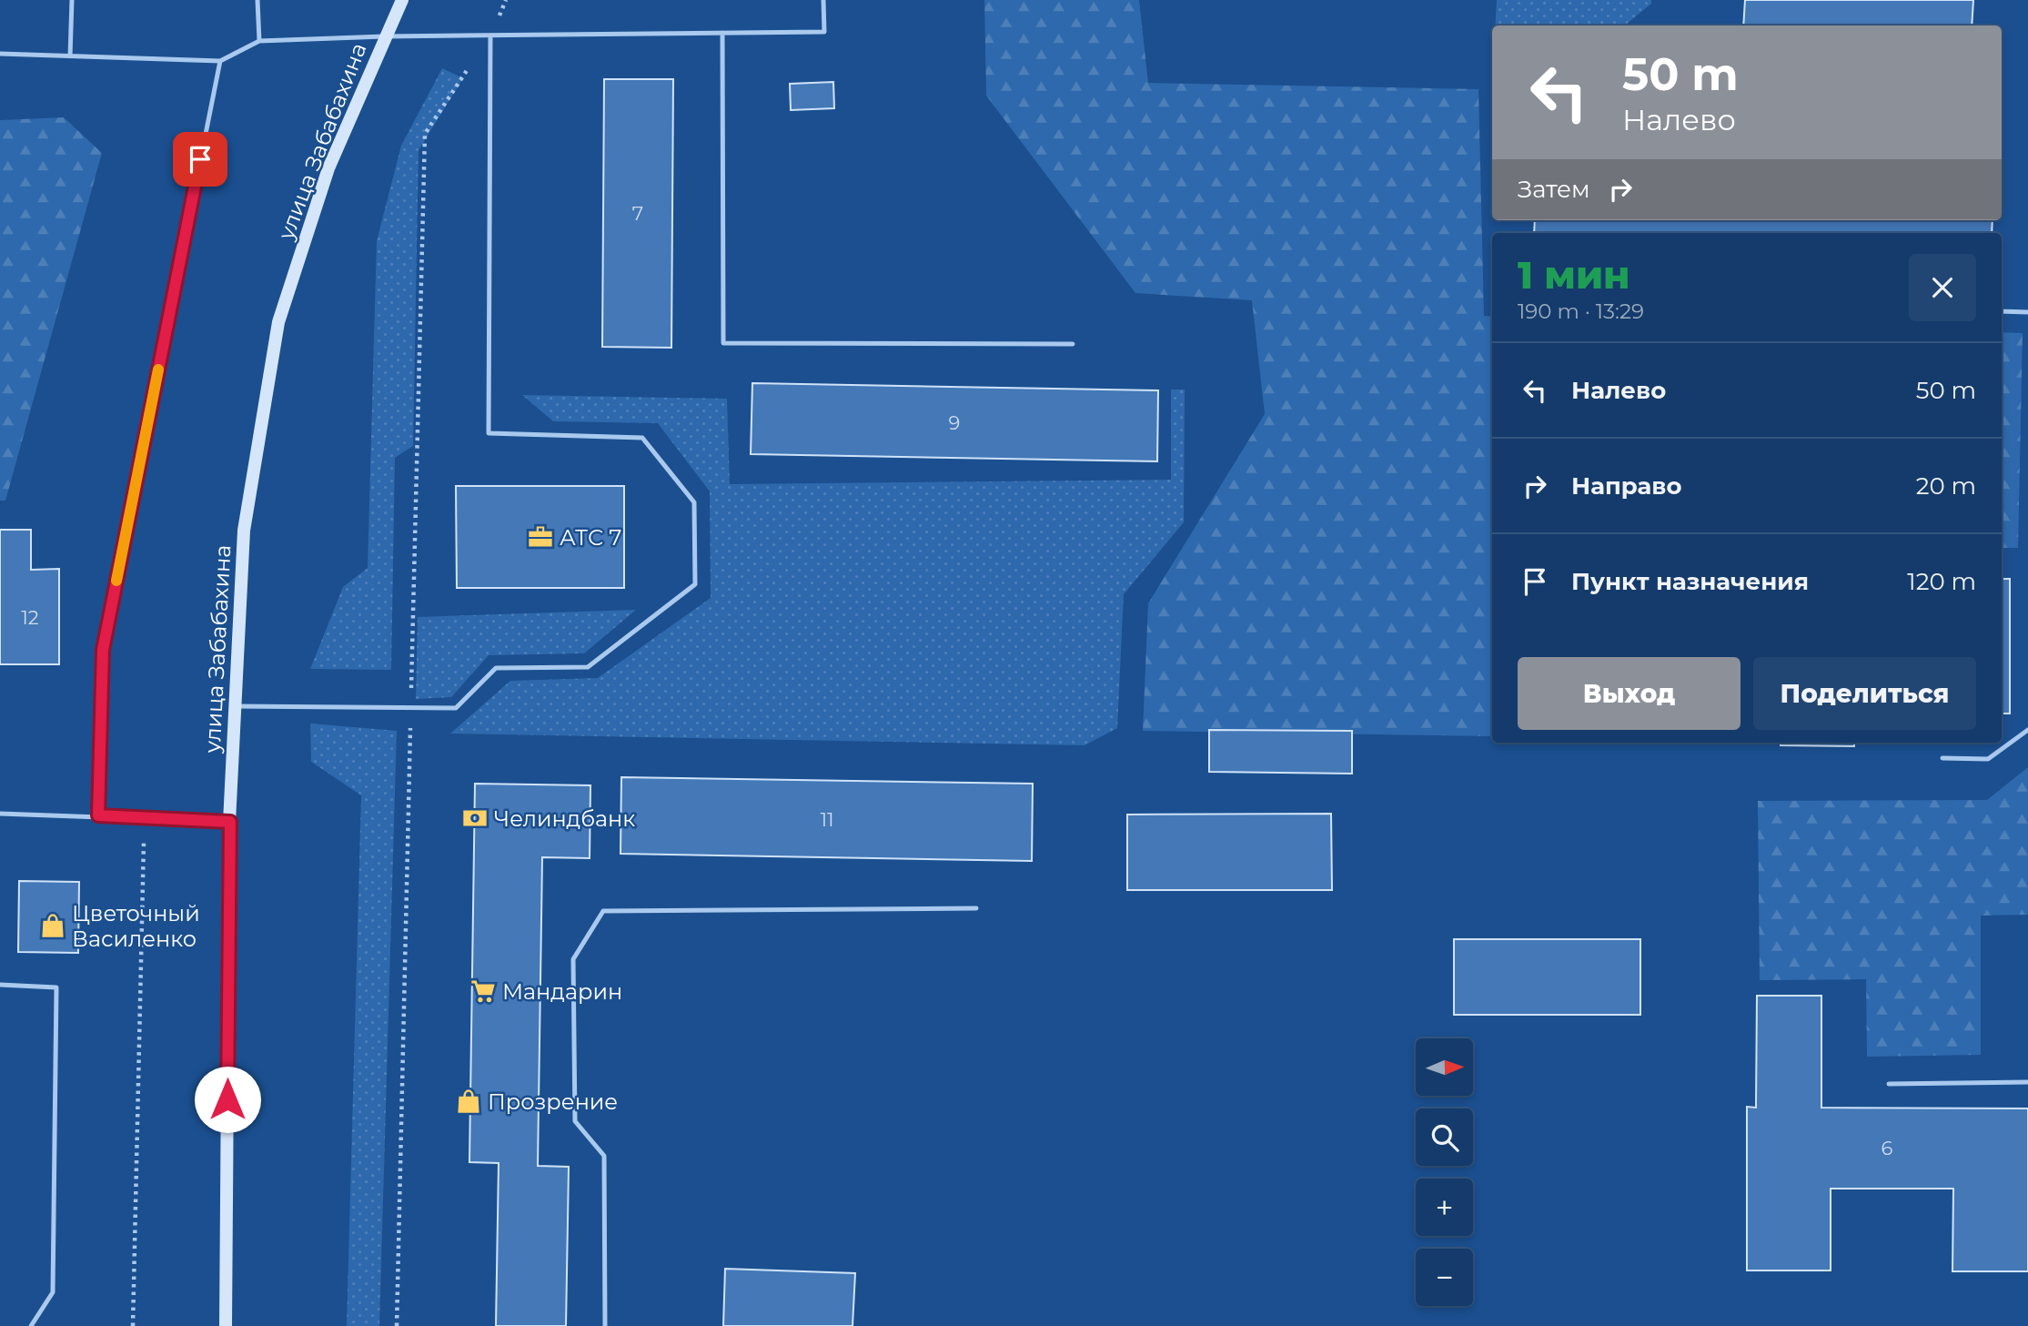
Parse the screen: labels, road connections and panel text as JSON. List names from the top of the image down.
{
  "streets": {
    "street": ["улица Забабахина"]
  },
  "places": {
    "office": ["АТС 7"],
    "bank": ["Челиндбанк"],
    "shop": ["Цветочный Василенко", "Прозрение"],
    "supermarket": ["Мандарин"]
  },
  "house_numbers": [
    "7",
    "9",
    "12",
    "11",
    "6"
  ],
  "north": "right",
  "page": {
    "turn": ["50 m", "Налево"],
    "then": "Затем",
    "heading": ["1 мин", "190 m · 13:29"],
    "list": [
      {
        "name": "Налево",
        "value": "50 m"
      },
      {
        "name": "Направо",
        "value": "20 m"
      },
      {
        "name": "Пункт назначения",
        "value": "120 m"
      }
    ],
    "buttons": ["Выход", "Поделиться"],
    "map_buttons": ["+", "−"]
  }
}
